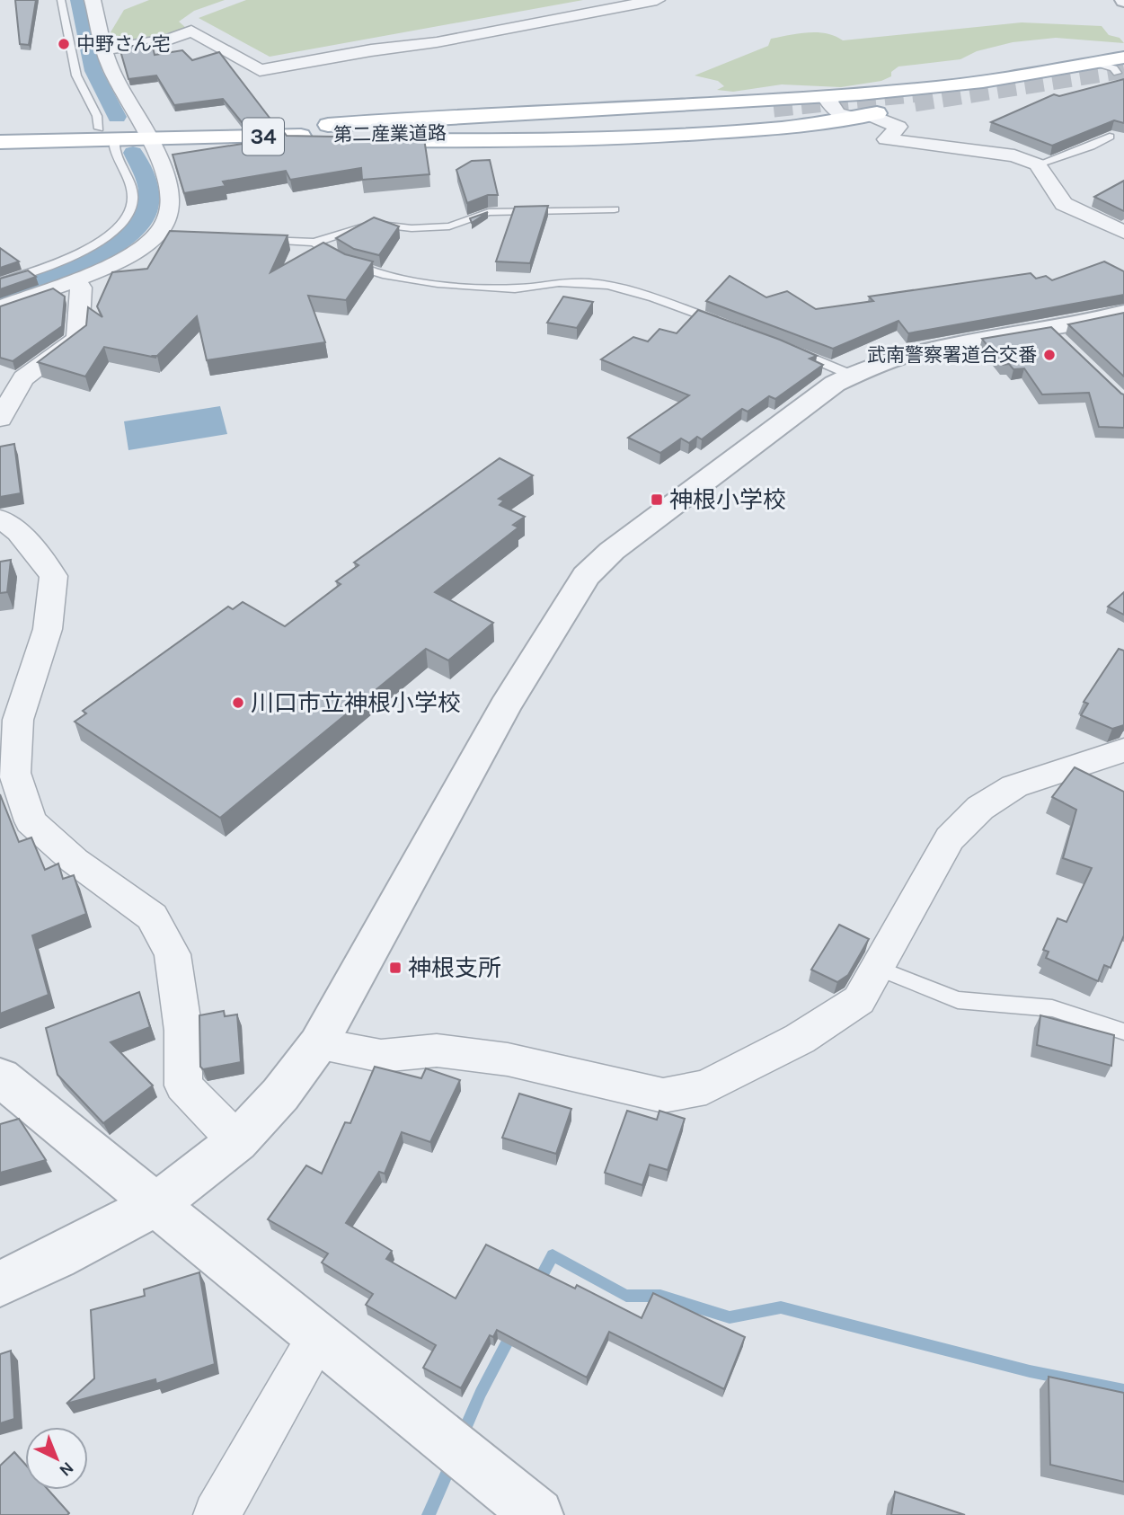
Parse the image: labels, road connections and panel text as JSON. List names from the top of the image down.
{
  "streets": {
    "main road": ["第二産業道路", "34"]
  },
  "places": {
    "other": ["中野さん宅", "武南警察署道合交番", "川口市立神根小学校"],
    "transit": ["神根小学校", "神根支所"]
  },
  "north": "bottom right"
}
